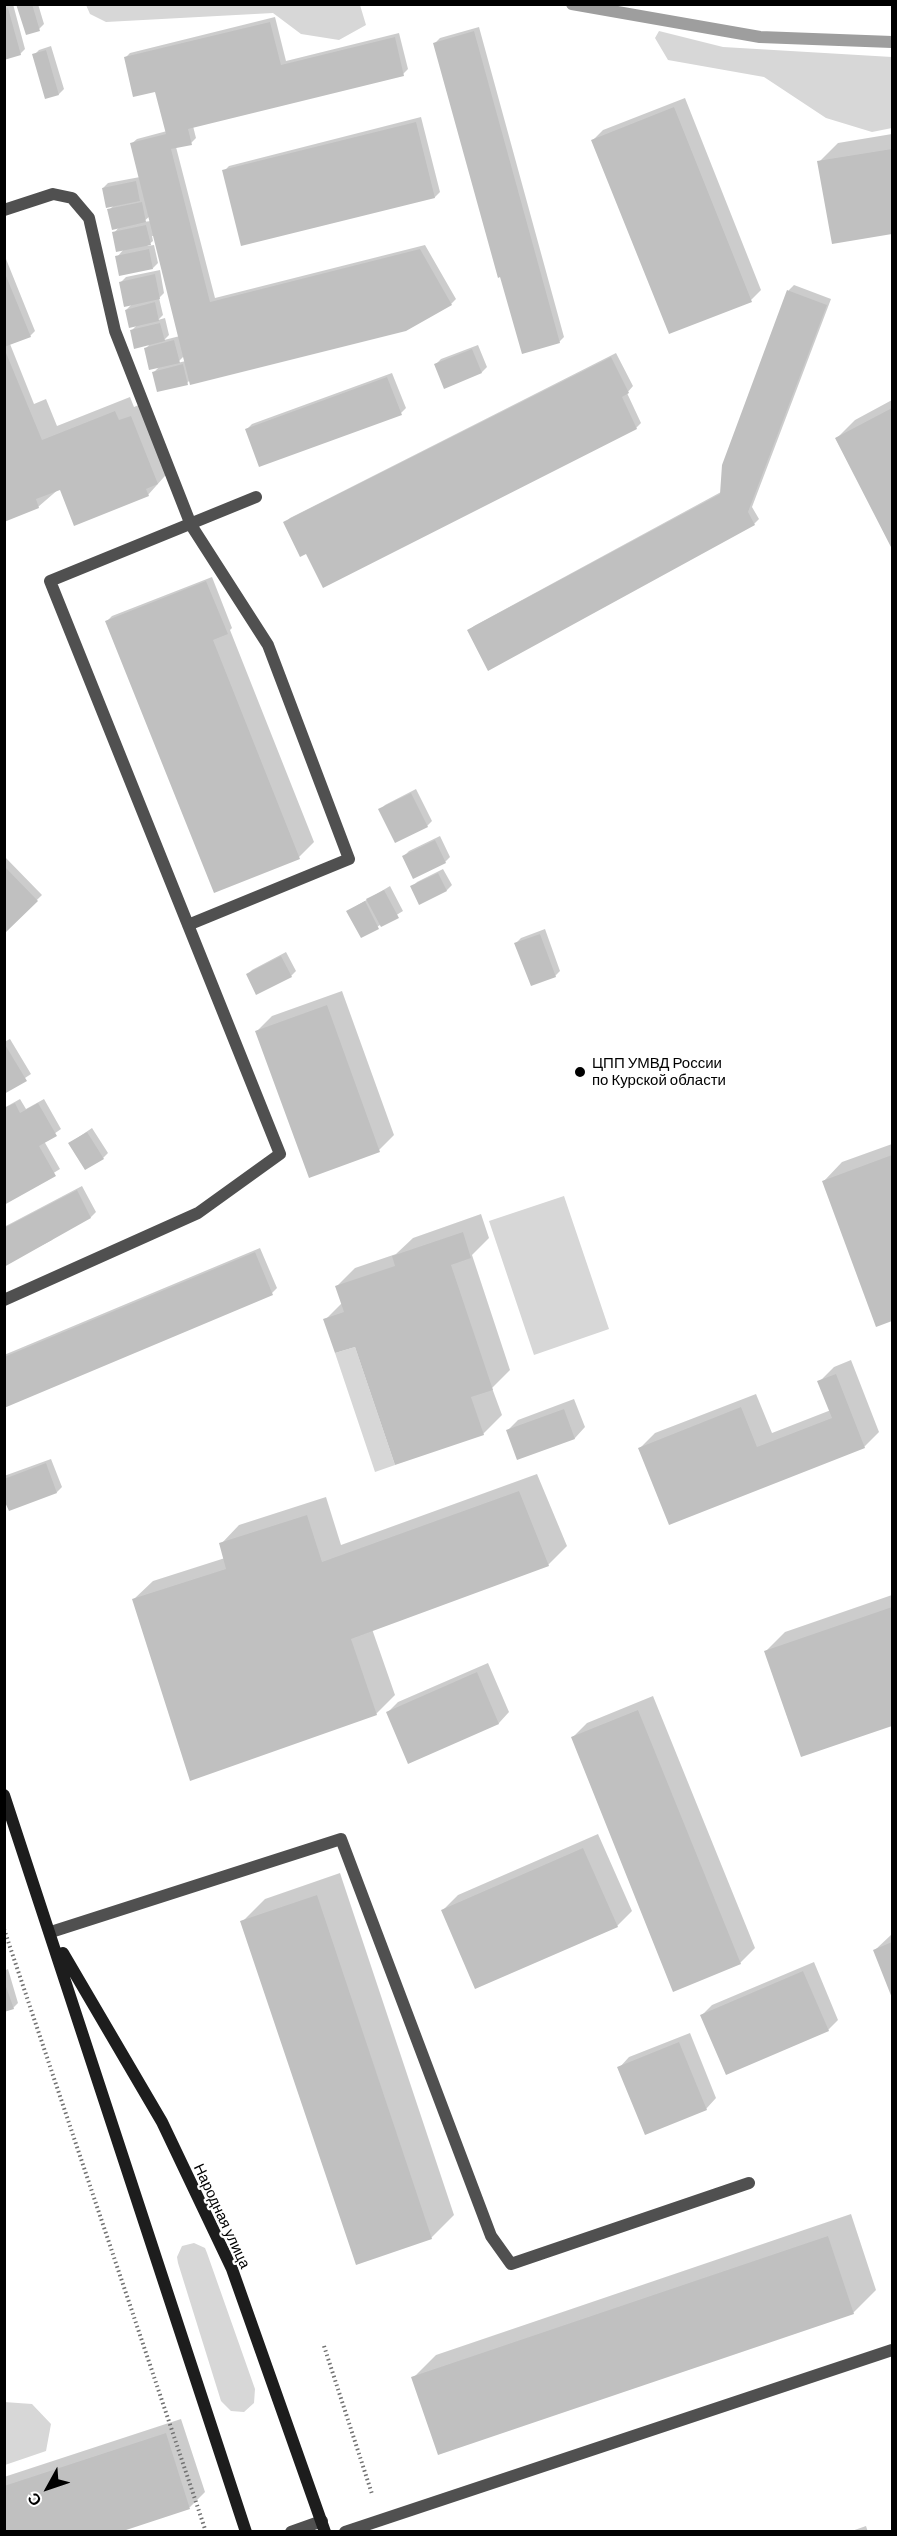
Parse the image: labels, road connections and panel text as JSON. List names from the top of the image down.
{
  "streets": {
    "street": ["Народная улица"]
  },
  "places": ["ЦПП УМВД России по Курской области"],
  "north": "bottom left"
}
